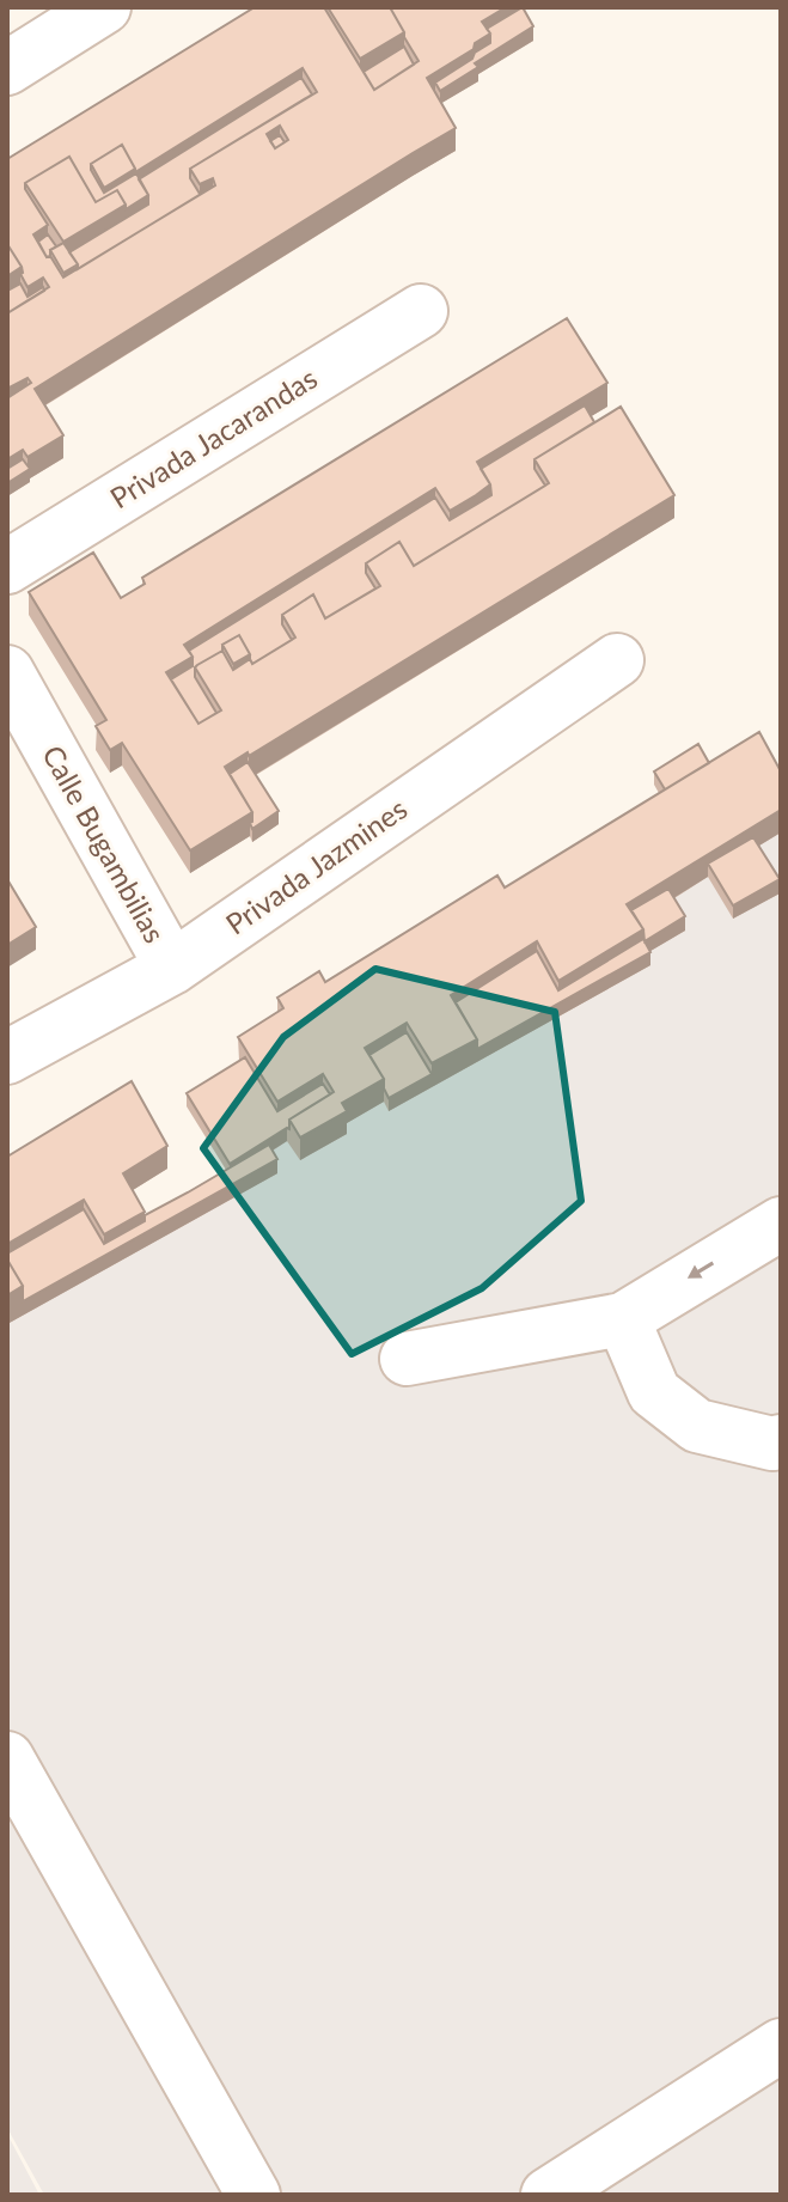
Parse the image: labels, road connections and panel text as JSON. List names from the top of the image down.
{
  "streets": {
    "street": ["Privada Jacarandas", "Calle Bugambilias", "Privada Jazmines"]
  },
  "crossings": [
    ["Calle Bugambilias", "Privada Jazmines"]
  ]
}
